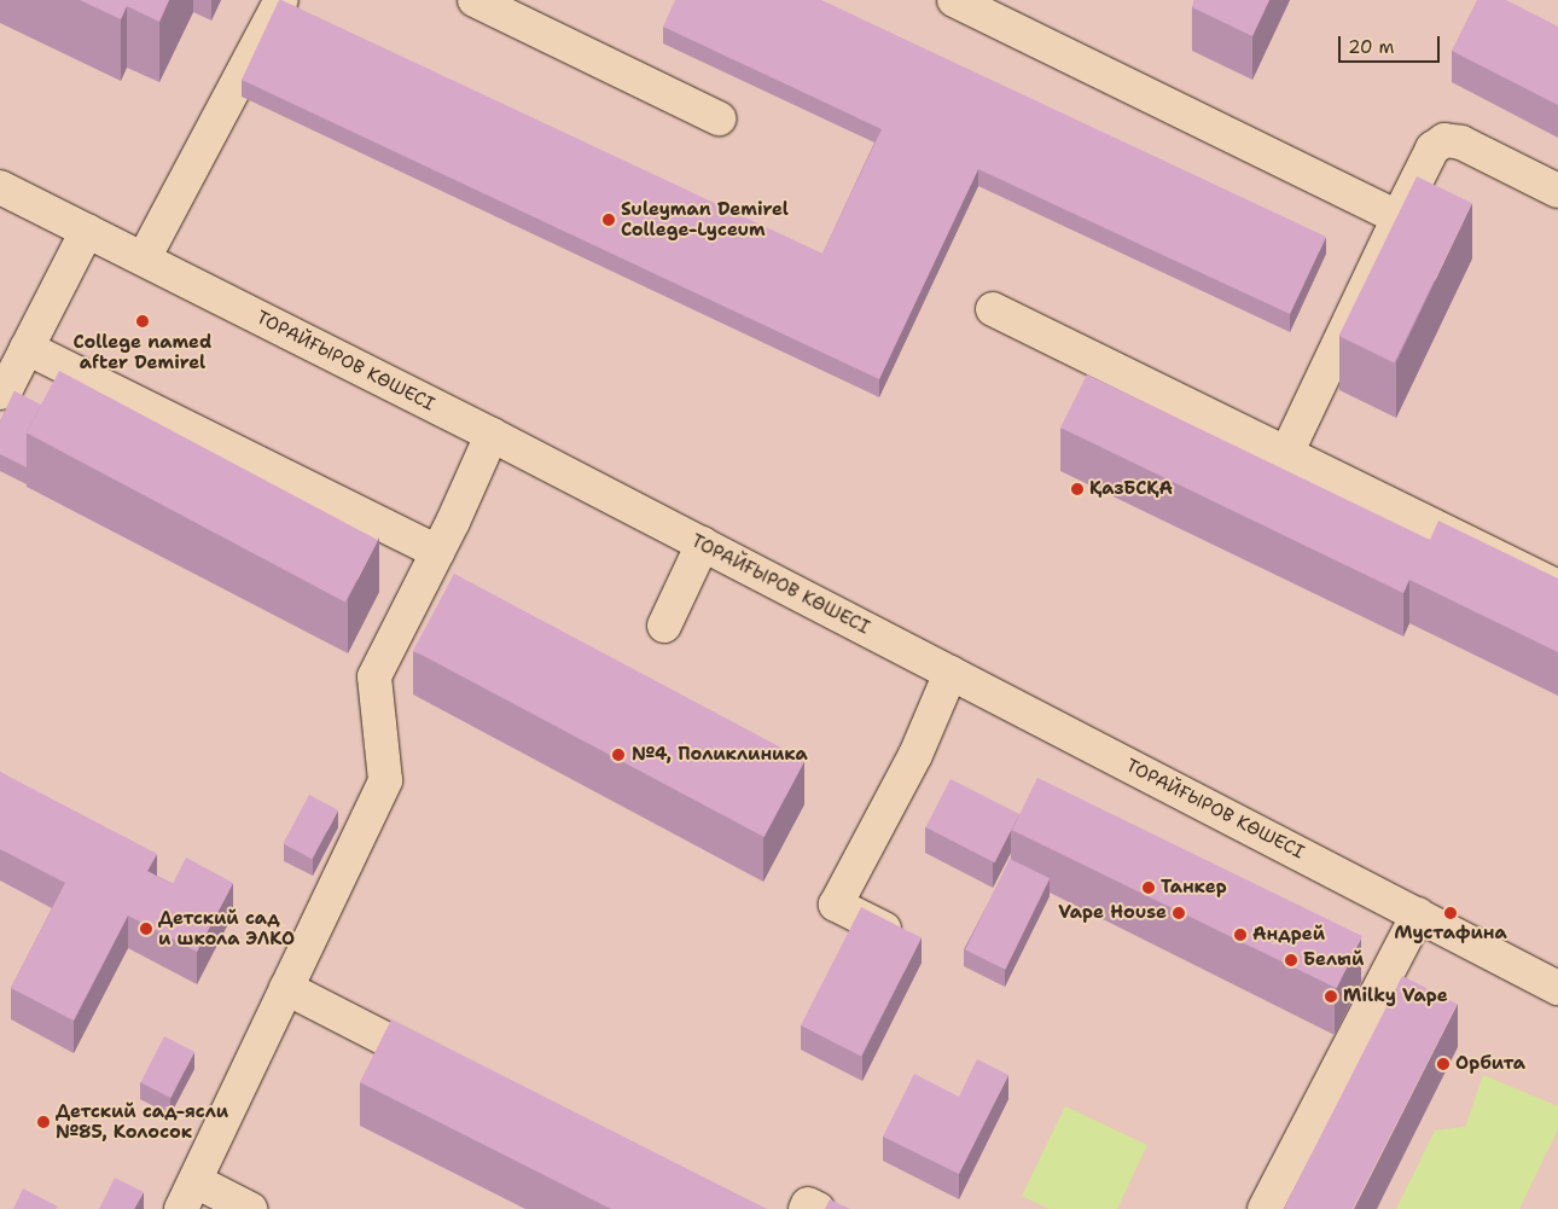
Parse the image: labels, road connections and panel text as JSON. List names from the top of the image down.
{
  "streets": {
    "street": ["ТОРАЙҒЫРОВ КӨШЕСІ"]
  },
  "places": [
    "Suleyman Demirel College-Lyceum",
    "College named after Demirel",
    "ҚазБСҚА",
    "№4, Поликлиника",
    "Танкер",
    "Vape House",
    "Мустафина",
    "Детский сад и школа ЭЛКО",
    "Андрей",
    "Белый",
    "Milky Vape",
    "Орбита",
    "Детский сад-ясли №85, Колосок"
  ],
  "scale_bar": "20 m"
}
